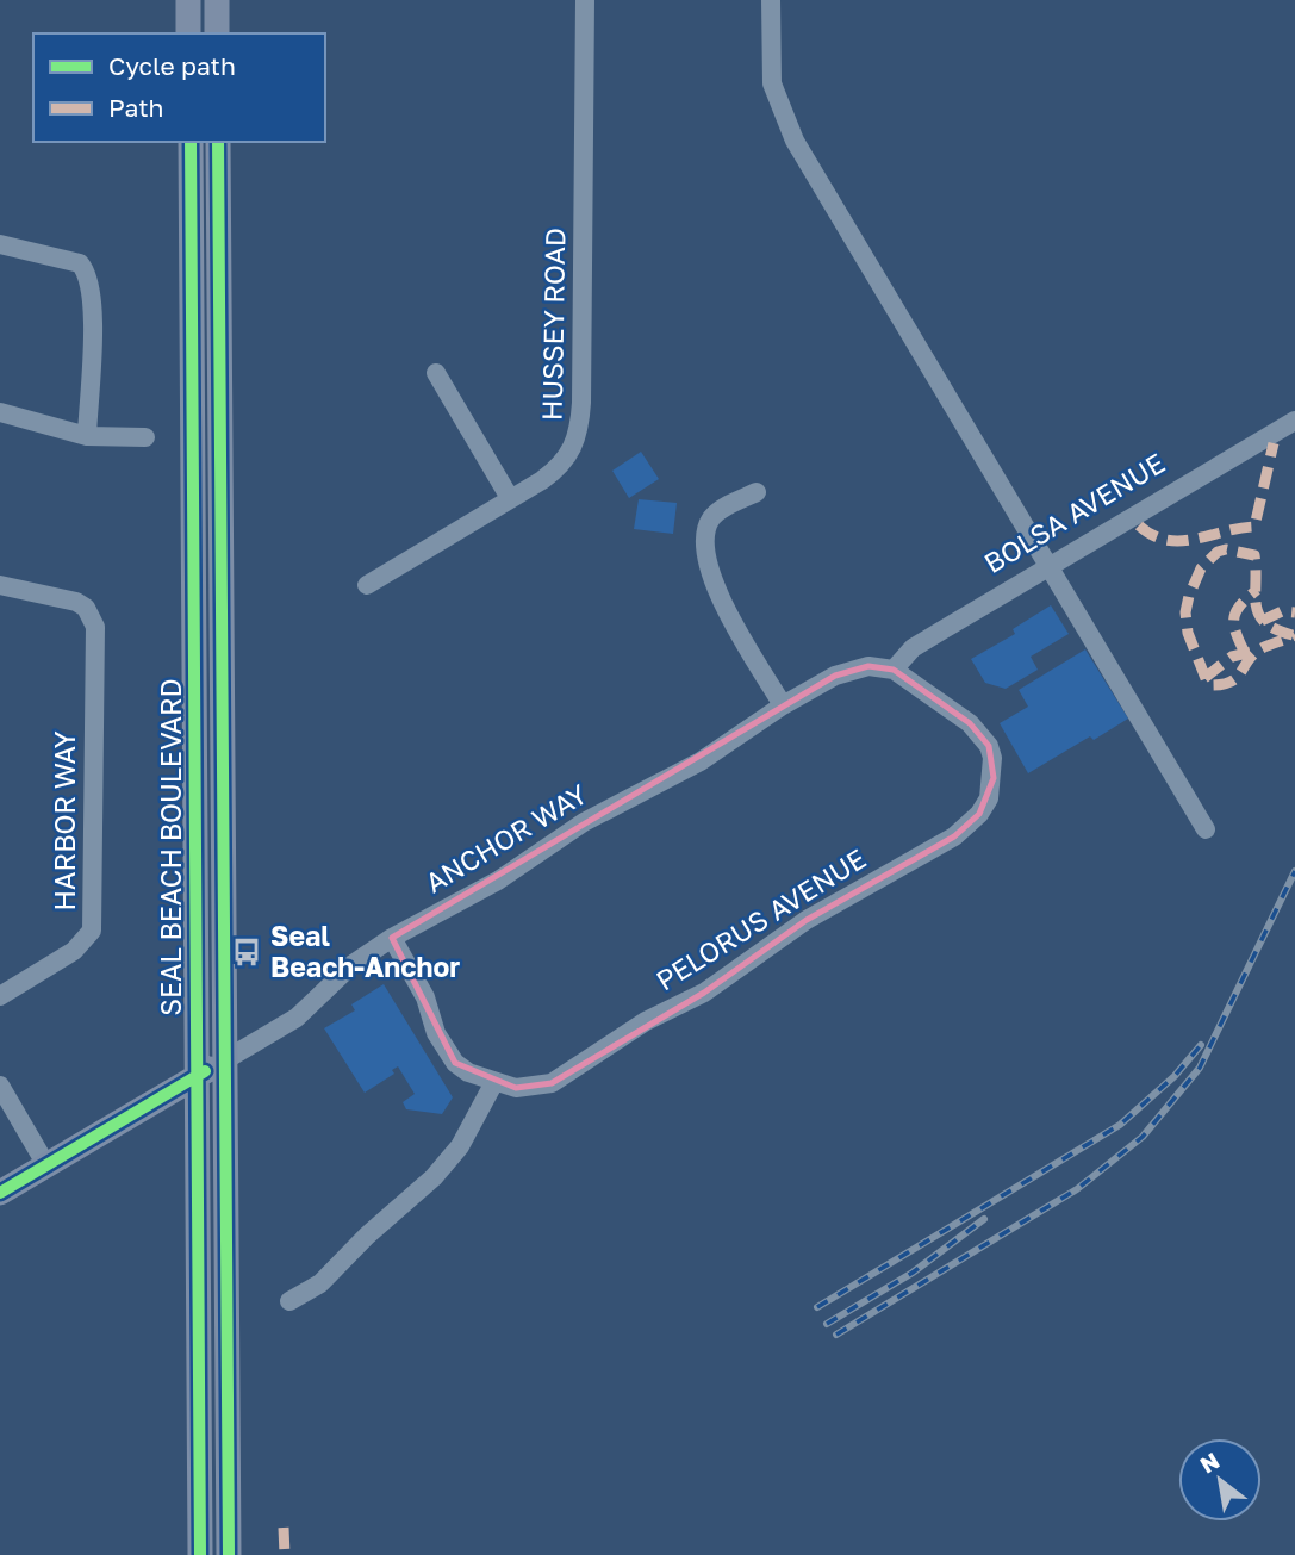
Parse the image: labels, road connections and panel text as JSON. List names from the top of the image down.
{
  "streets": {
    "main road": ["SEAL BEACH BOULEVARD"],
    "street": [
      "HUSSEY ROAD",
      "BOLSA AVENUE",
      "HARBOR WAY",
      "ANCHOR WAY",
      "PELORUS AVENUE"
    ]
  },
  "crossings": [
    ["BOLSA AVENUE", "PELORUS AVENUE"],
    ["ANCHOR WAY", "SEAL BEACH BOULEVARD"],
    ["ANCHOR WAY", "PELORUS AVENUE"]
  ],
  "places": {
    "bus stop": ["Seal Beach-Anchor"]
  },
  "legend": ["Cycle path", "Path"],
  "north": "top left"
}
